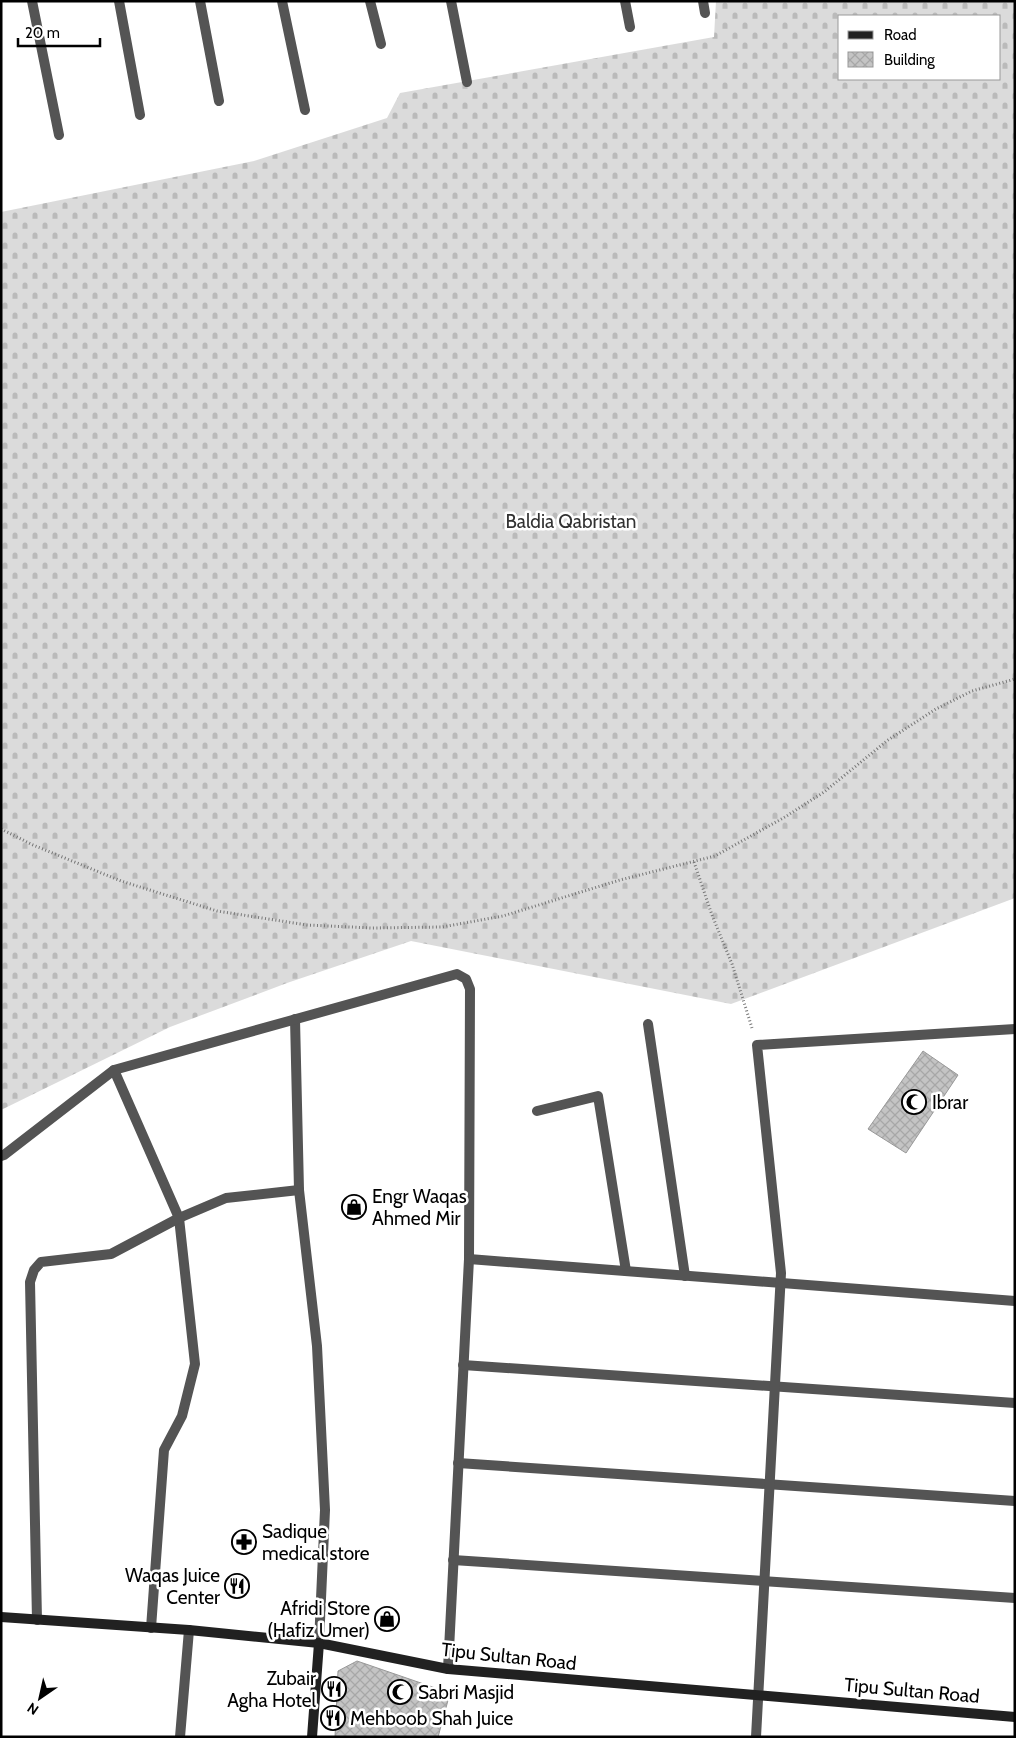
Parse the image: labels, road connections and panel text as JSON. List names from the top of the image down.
{
  "streets": {
    "main road": ["Tipu Sultan Road"]
  },
  "parks": ["Baldia Qabristan"],
  "places": {
    "mosque": ["Ibrar", "Sabri Masjid"],
    "shop": ["Engr Waqas Ahmed Mir", "Afridi Store (Hafiz Umer)"],
    "pharmacy": ["Sadique medical store"],
    "restaurant": ["Waqas Juice Center", "Zubair Agha Hotel", "Mehboob Shah Juice"]
  },
  "legend": ["Road", "Building"],
  "scale_bar": "20 m",
  "north": "bottom left"
}
